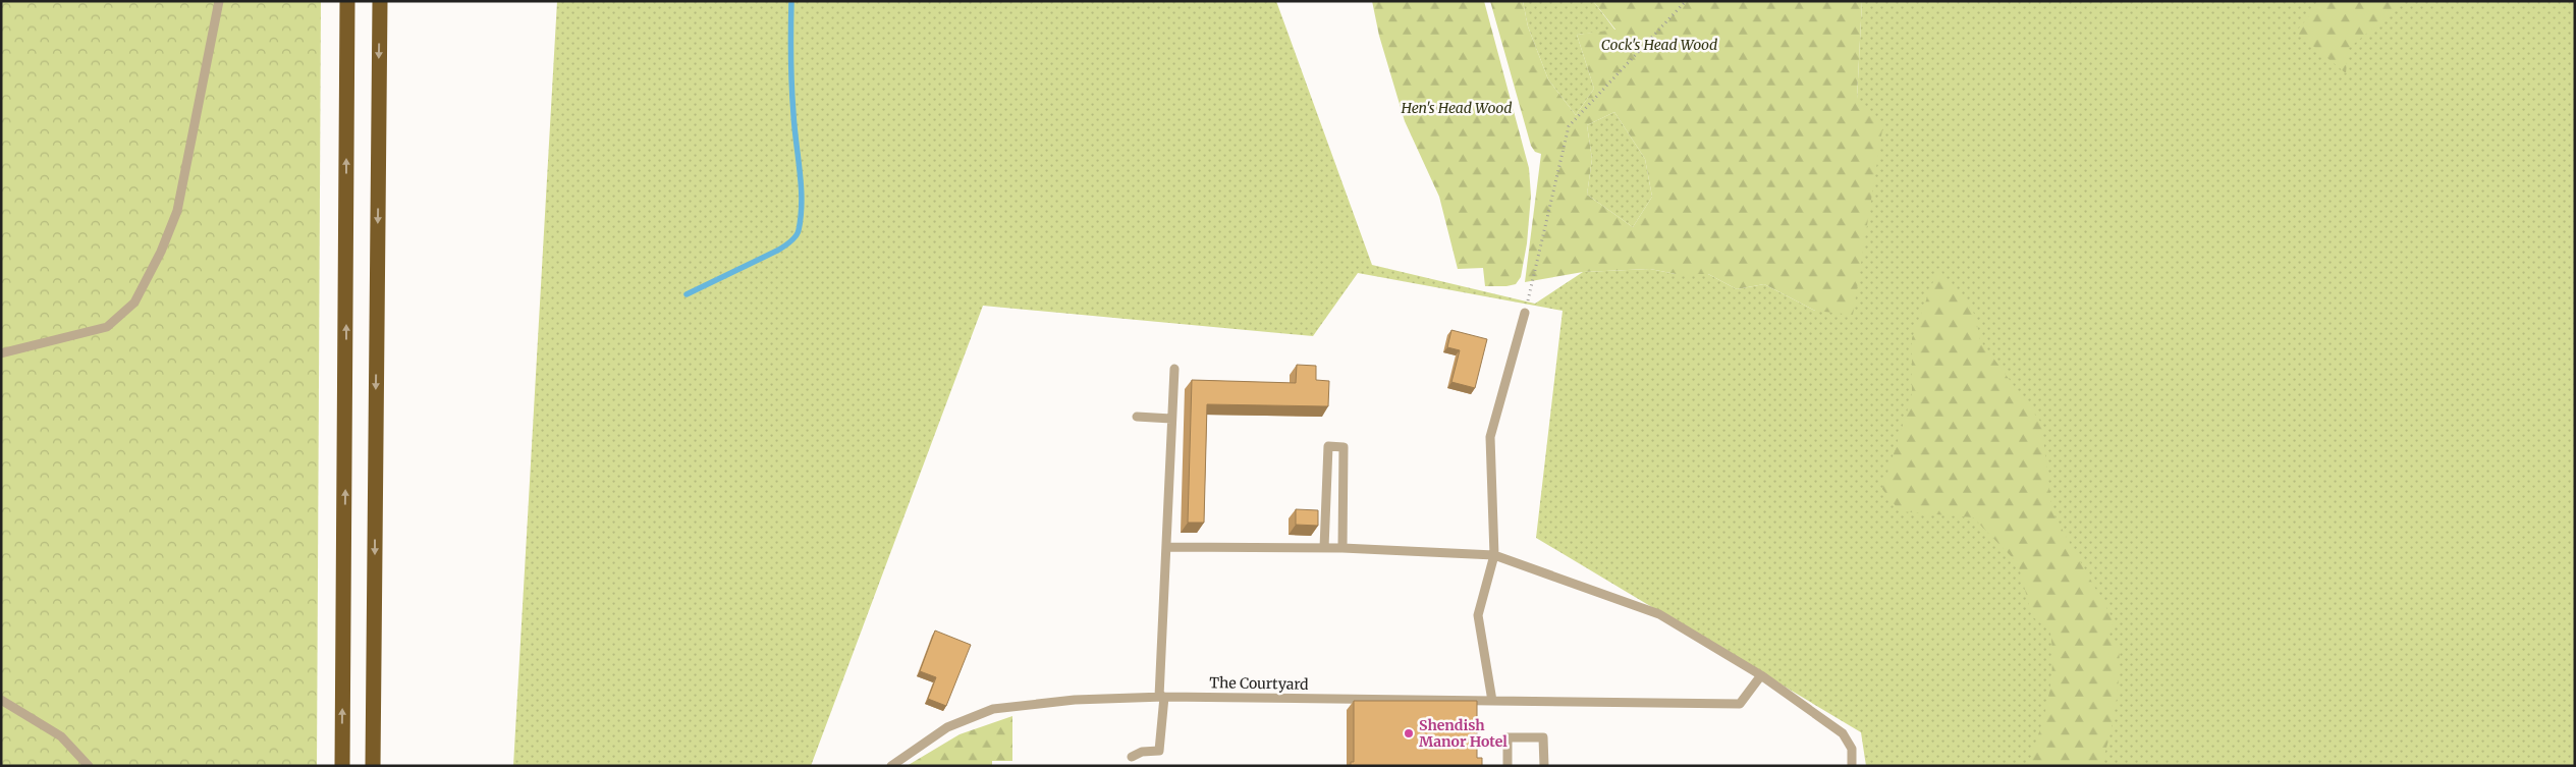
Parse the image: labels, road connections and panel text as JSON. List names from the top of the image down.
{
  "streets": {
    "lane": ["The Courtyard"]
  },
  "parks": ["Cock's Head Wood", "Hen's Head Wood"],
  "places": ["Shendish Manor Hotel"]
}
